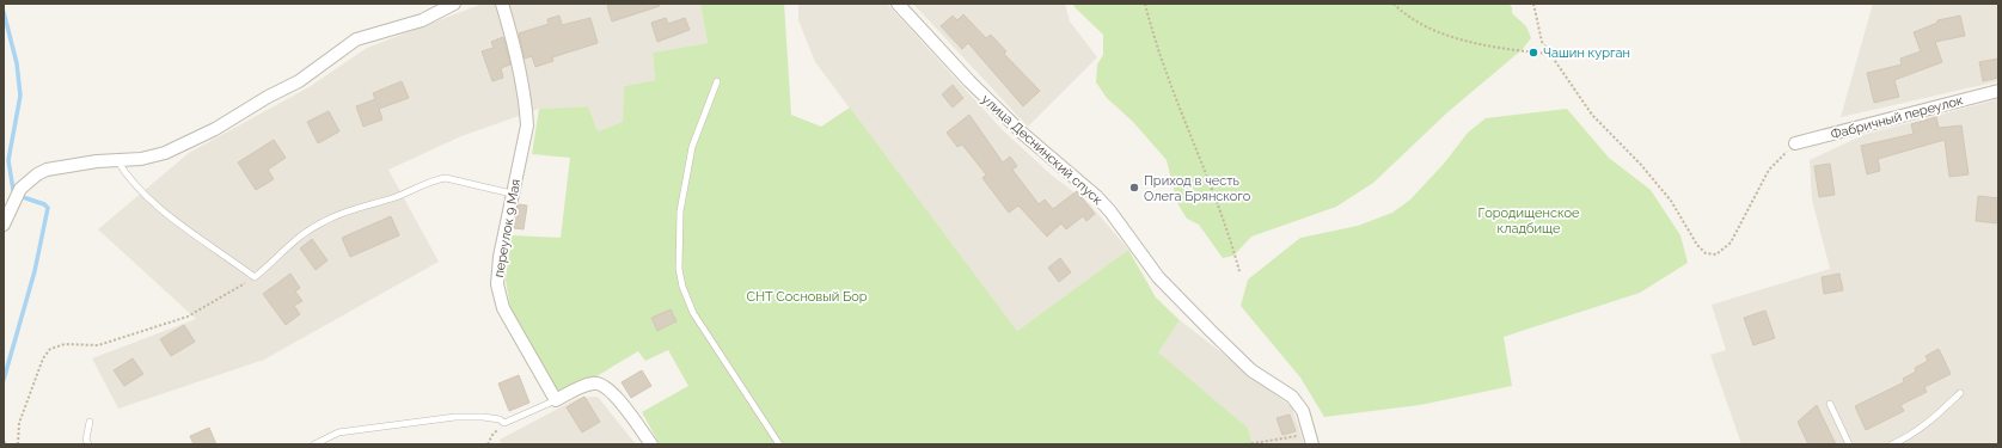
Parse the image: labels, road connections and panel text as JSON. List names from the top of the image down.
{
  "streets": {
    "street": ["Фабричный переулок", "улица Деснинский спуск", "переулок 9 Мая"]
  },
  "parks": ["Городищенское кладбище", "СНТ Сосновый Бор"],
  "places": ["Чашин курган", "Приход в честь Олега Брянского"]
}
